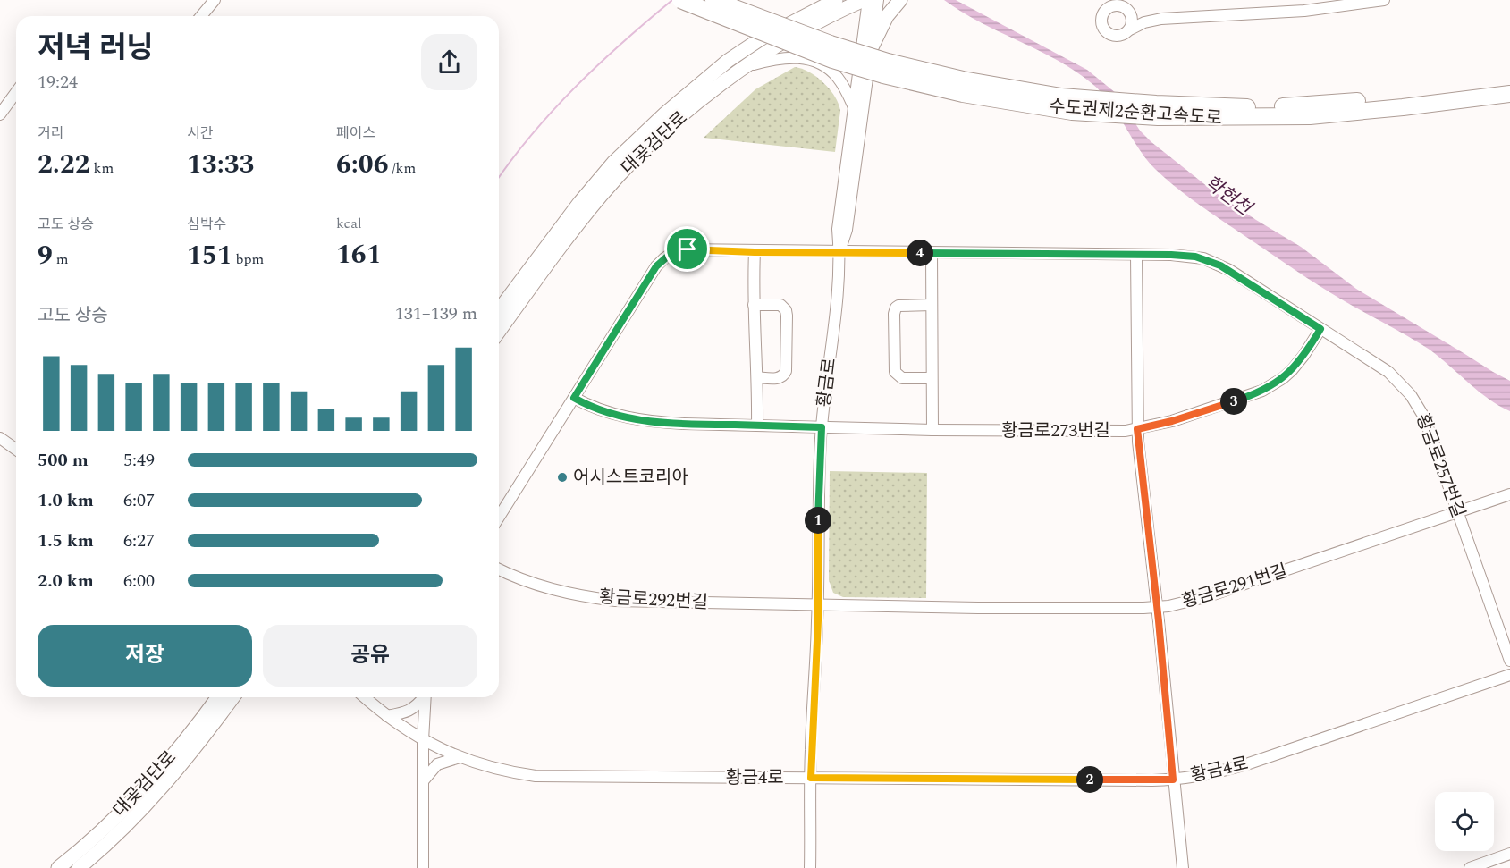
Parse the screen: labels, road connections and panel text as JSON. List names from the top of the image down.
{
  "streets": {
    "highway": ["수도권제2순환고속도로"],
    "main road": ["대곶검단로"],
    "street": [
      "황금로",
      "황금로273번길",
      "황금로257번길",
      "황금로291번길",
      "황금로292번길",
      "황금4로"
    ]
  },
  "crossings": [
    ["황금로", "황금로273번길"],
    ["황금로", "황금로257번길"],
    ["황금로", "황금로291번길"],
    ["황금로", "황금로292번길"],
    ["황금로", "황금4로"],
    ["황금로273번길", "황금로257번길"],
    ["황금로257번길", "황금로291번길"],
    ["황금로291번길", "황금로292번길"]
  ],
  "water": ["학현천"],
  "places": ["어시스트코리아"],
  "page": {
    "heading": ["저녁 러닝", "19:24"],
    "stats": [
      ["거리", "2.22 km"],
      ["시간", "13:33"],
      ["페이스", "6:06 /km"],
      ["고도 상승", "9 m"],
      ["심박수", "151 bpm"],
      ["kcal", "161"]
    ],
    "pins": [
      "4",
      "3",
      "1",
      "2"
    ],
    "chart": ["고도 상승", "131–139 m"],
    "list": [
      {
        "name": "500 m",
        "note": "5:49"
      },
      {
        "name": "1.0 km",
        "note": "6:07"
      },
      {
        "name": "1.5 km",
        "note": "6:27"
      },
      {
        "name": "2.0 km",
        "note": "6:00"
      }
    ],
    "buttons": ["저장", "공유"]
  }
}
